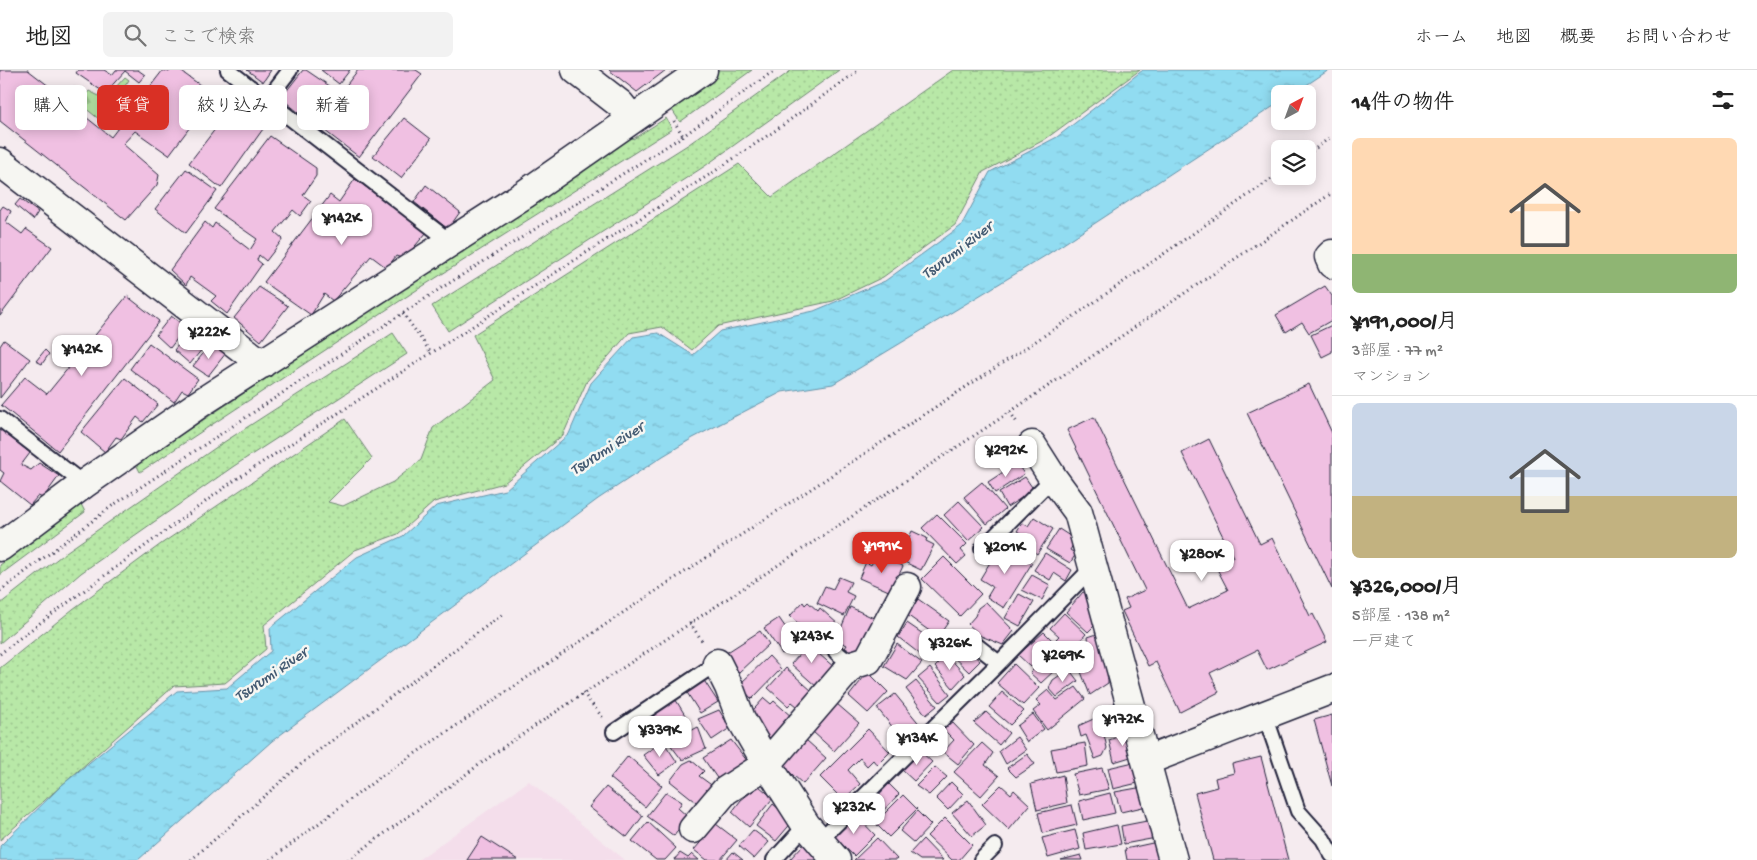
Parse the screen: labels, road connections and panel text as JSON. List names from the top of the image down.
{
  "water": ["Tsurumi River"],
  "north": "top right",
  "page": {
    "header": "地図",
    "search": "ここで検索",
    "nav": [
      "ホーム",
      "地図",
      "概要",
      "お問い合わせ"
    ],
    "heading": "14件の物件",
    "chip": [
      "購入",
      "賃貸",
      "絞り込み",
      "新着"
    ],
    "list": [
      {
        "name": "¥191,000/月",
        "note": "3部屋 · 77 m² · マンション"
      },
      {
        "name": "¥326,000/月",
        "note": "5部屋 · 138 m² · 一戸建て"
      }
    ],
    "price": [
      "¥142K",
      "¥222K",
      "¥142K",
      "¥292K",
      "¥191K",
      "¥201K",
      "¥280K",
      "¥243K",
      "¥326K",
      "¥269K",
      "¥172K",
      "¥339K",
      "¥134K",
      "¥232K"
    ]
  }
}
